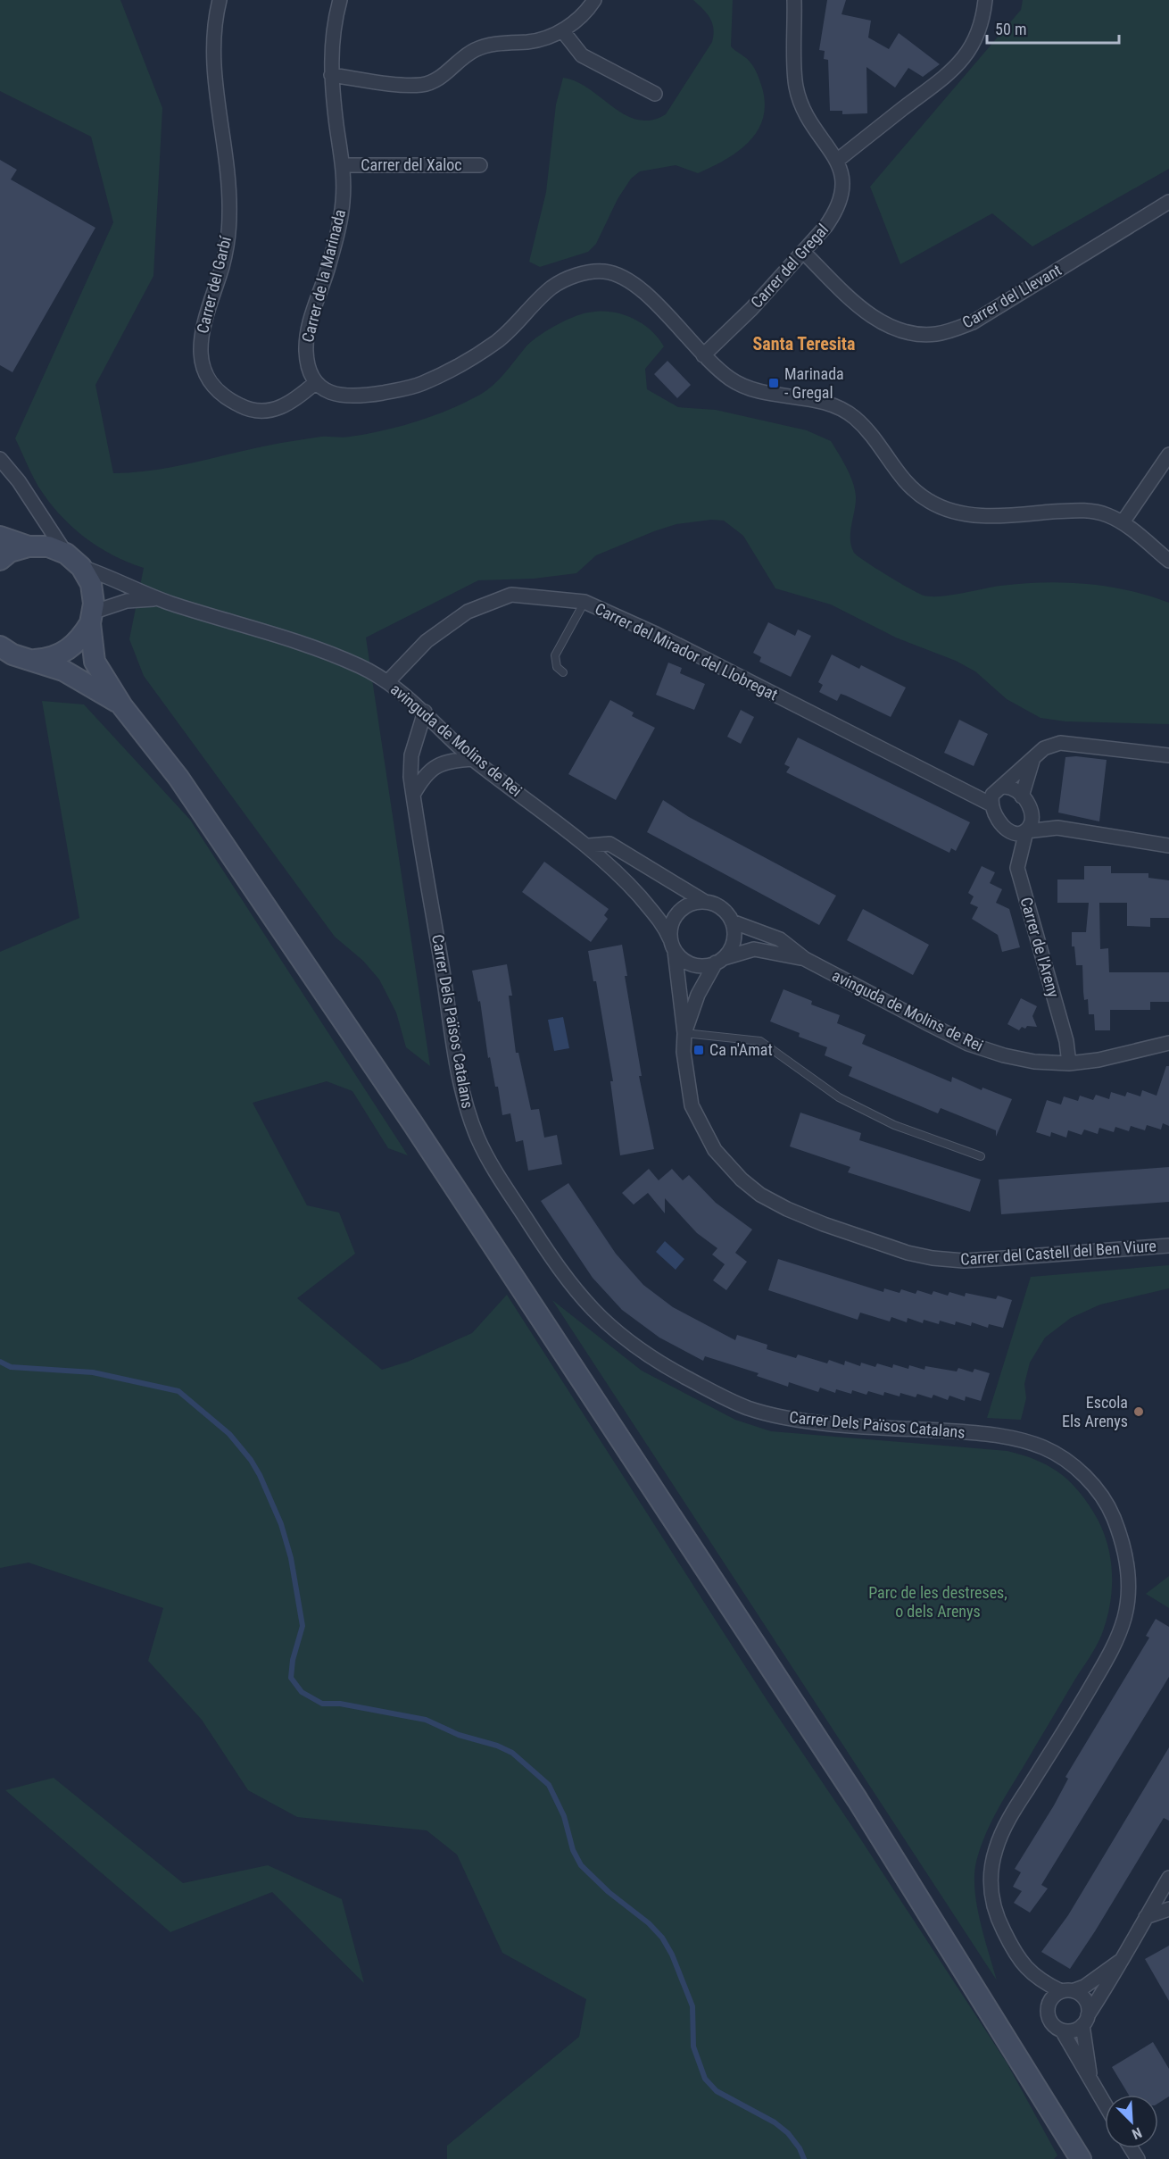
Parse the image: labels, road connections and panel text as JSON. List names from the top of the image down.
{
  "streets": {
    "street": [
      "Carrer del Xaloc",
      "Carrer del Gregal",
      "Carrer de la Marinada",
      "Carrer del Garbí",
      "Carrer del Llevant",
      "Carrer del Mirador del Llobregat",
      "avinguda de Molins de Rei",
      "Carrer de l'Areny",
      "Carrer Dels Països Catalans",
      "Carrer del Castell del Ben Viure"
    ]
  },
  "crossings": [
    ["Carrer del Xaloc", "Carrer de la Marinada"],
    ["Carrer del Gregal", "Carrer del Llevant"],
    ["Carrer de la Marinada", "Carrer del Garbí"],
    ["Carrer del Mirador del Llobregat", "avinguda de Molins de Rei"],
    ["Carrer del Mirador del Llobregat", "Carrer de l'Areny"],
    ["avinguda de Molins de Rei", "Carrer de l'Areny"],
    ["avinguda de Molins de Rei", "Carrer Dels Països Catalans"],
    ["avinguda de Molins de Rei", "Carrer del Castell del Ben Viure"]
  ],
  "districts": ["Santa Teresita"],
  "parks": ["Parc de les destreses, o dels Arenys"],
  "places": {
    "transit": ["Marinada - Gregal", "Ca n'Amat"],
    "other": ["Escola Els Arenys"]
  },
  "scale_bar": "50 m",
  "north": "bottom right"
}
